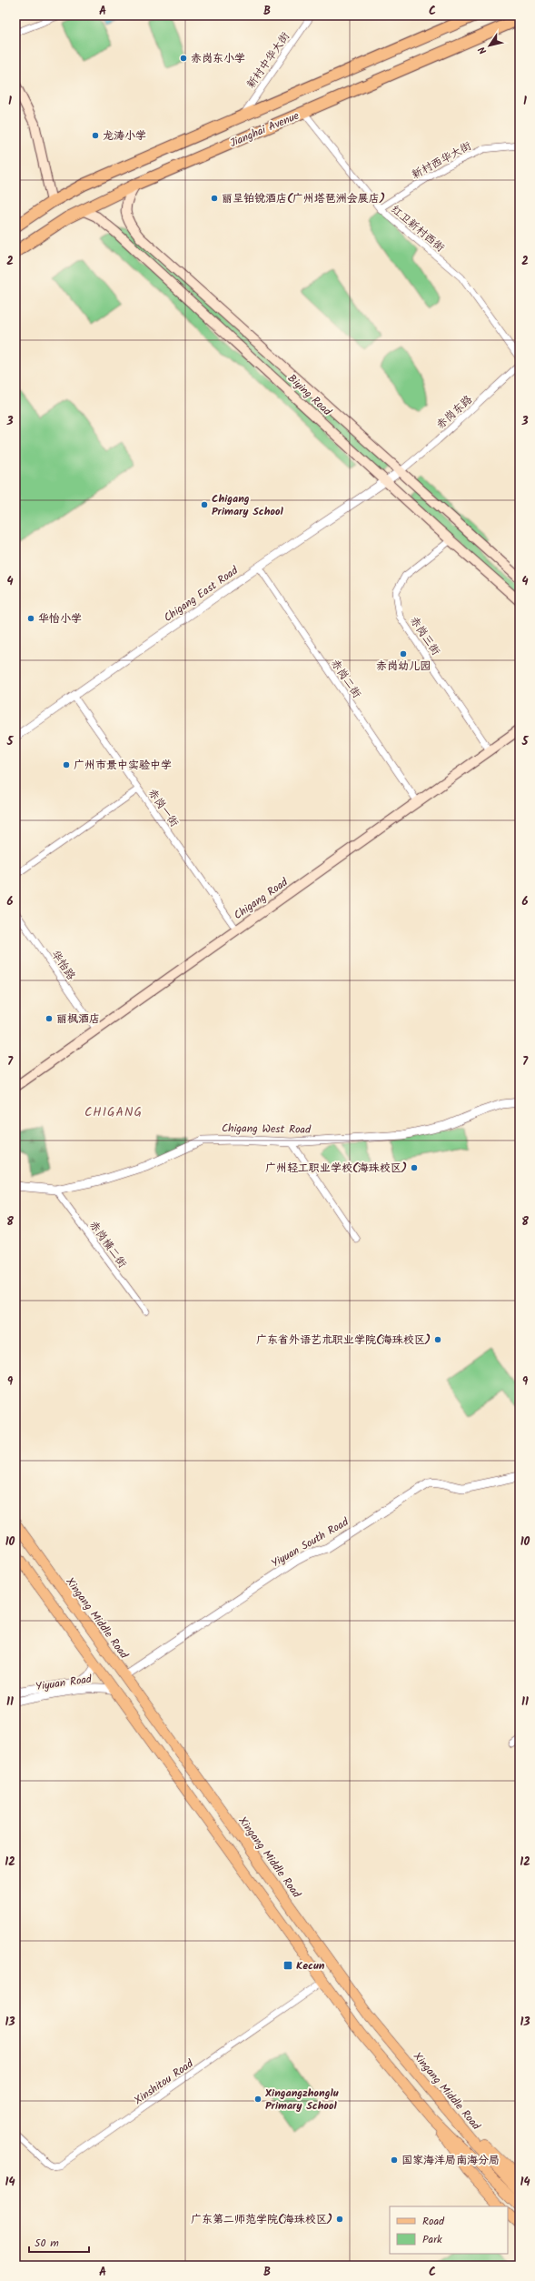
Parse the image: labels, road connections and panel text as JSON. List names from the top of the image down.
{
  "streets": {
    "highway": ["Jianghai Avenue"],
    "main road": ["Biying Road", "Chigang Road", "Xingang Middle Road"],
    "street": [
      "新村中华大街",
      "新村西华大街",
      "红卫新村西街",
      "赤岗东路",
      "Chigang East Road",
      "赤岗三街",
      "赤岗二街",
      "赤岗一街",
      "华怡路",
      "Chigang West Road",
      "赤岗横二街",
      "Yiyuan South Road",
      "Yiyuan Road",
      "Xinshitou Road"
    ]
  },
  "crossings": [
    ["新村中华大街", "Jianghai Avenue"],
    ["Jianghai Avenue", "红卫新村西街"],
    ["Jianghai Avenue", "Biying Road"],
    ["新村西华大街", "红卫新村西街"],
    ["Biying Road", "赤岗东路"],
    ["Biying Road", "Chigang East Road"],
    ["Biying Road", "赤岗三街"],
    ["赤岗东路", "Chigang East Road"],
    ["Chigang East Road", "赤岗二街"],
    ["Chigang East Road", "赤岗一街"],
    ["赤岗三街", "Chigang Road"],
    ["赤岗二街", "Chigang Road"],
    ["赤岗一街", "Chigang Road"],
    ["Chigang Road", "华怡路"],
    ["Chigang West Road", "赤岗横二街"],
    ["Yiyuan South Road", "Xingang Middle Road"]
  ],
  "districts": ["CHIGANG"],
  "places": {
    "other": [
      "赤岗东小学",
      "龙涛小学",
      "丽呈铂锐酒店(广州塔琶洲会展店)",
      "Chigang Primary School",
      "华怡小学",
      "赤岗幼儿园",
      "广州市景中实验中学",
      "丽枫酒店",
      "广州轻工职业学校(海珠校区)",
      "广东省外语艺术职业学院(海珠校区)",
      "Xingangzhonglu Primary School",
      "国家海洋局南海分局",
      "广东第二师范学院(海珠校区)"
    ],
    "transit": ["Kecun"]
  },
  "legend": ["Road", "Park"],
  "scale_bar": "50 m",
  "north": "bottom left",
  "grid": {
    "columns": ["A", "B", "C"],
    "rows": [
      "1",
      "2",
      "3",
      "4",
      "5",
      "6",
      "7",
      "8",
      "9",
      "10",
      "11",
      "12",
      "13",
      "14"
    ]
  }
}
